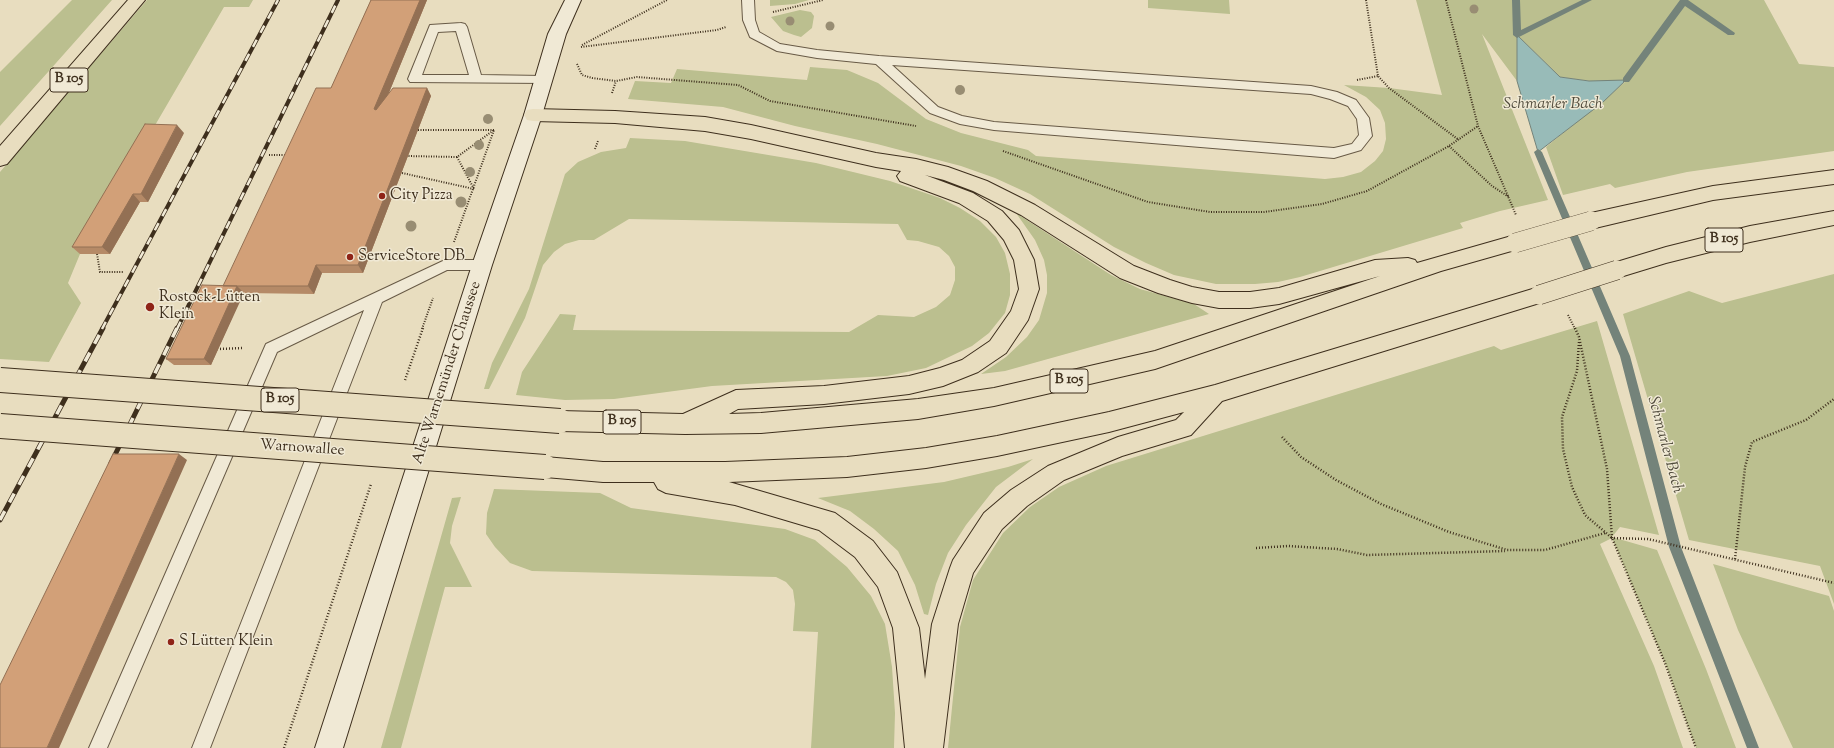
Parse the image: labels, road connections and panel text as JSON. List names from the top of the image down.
{
  "streets": {
    "highway": ["B 105", "Warnowallee"],
    "street": ["Alte Warnemünder Chaussee"]
  },
  "crossings": [
    ["B 105", "Warnowallee"]
  ],
  "water": ["Schmarler Bach"],
  "places": [
    "City Pizza",
    "ServiceStore DB",
    "Rostock-Lütten Klein",
    "S Lütten Klein"
  ]
}
